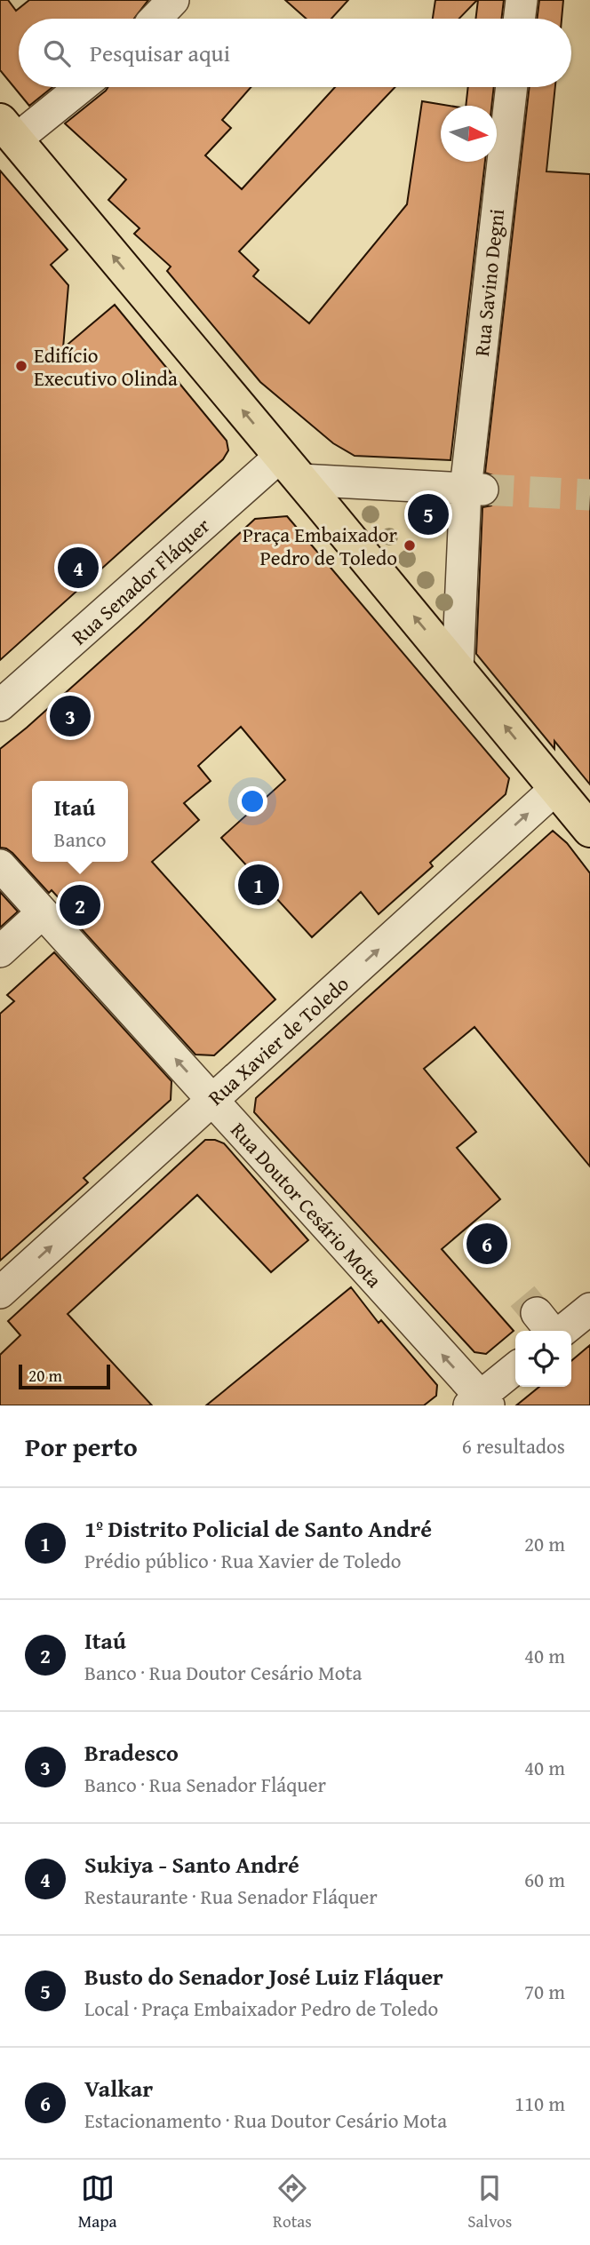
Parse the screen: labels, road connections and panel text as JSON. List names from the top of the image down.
{
  "streets": {
    "street": [
      "Rua Savino Degni",
      "Rua Senador Fláquer",
      "Rua Xavier de Toledo",
      "Rua Doutor Cesário Mota"
    ]
  },
  "crossings": [
    ["Rua Xavier de Toledo", "Rua Doutor Cesário Mota"]
  ],
  "one_way": ["Rua Xavier de Toledo", "Rua Doutor Cesário Mota"],
  "places": ["Edifício Executivo Olinda", "Praça Embaixador Pedro de Toledo"],
  "scale_bar": "20 m",
  "north": "right",
  "page": {
    "search": "Pesquisar aqui",
    "pins": [
      "5",
      "4",
      "3",
      "1",
      "2",
      "6"
    ],
    "popup": ["Itaú", "Banco"],
    "scale": "20 m",
    "heading": ["Por perto", "6 resultados"],
    "list": [
      {
        "mark": "1",
        "name": "1º Distrito Policial de Santo André",
        "note": "Prédio público · Rua Xavier de Toledo",
        "value": "20 m"
      },
      {
        "mark": "2",
        "name": "Itaú",
        "note": "Banco · Rua Doutor Cesário Mota",
        "value": "40 m"
      },
      {
        "mark": "3",
        "name": "Bradesco",
        "note": "Banco · Rua Senador Fláquer",
        "value": "40 m"
      },
      {
        "mark": "4",
        "name": "Sukiya - Santo André",
        "note": "Restaurante · Rua Senador Fláquer",
        "value": "60 m"
      },
      {
        "mark": "5",
        "name": "Busto do Senador José Luiz Fláquer",
        "note": "Local · Praça Embaixador Pedro de Toledo",
        "value": "70 m"
      },
      {
        "mark": "6",
        "name": "Valkar",
        "note": "Estacionamento · Rua Doutor Cesário Mota",
        "value": "110 m"
      }
    ],
    "nav": ["Mapa", "Rotas", "Salvos"]
  }
}
